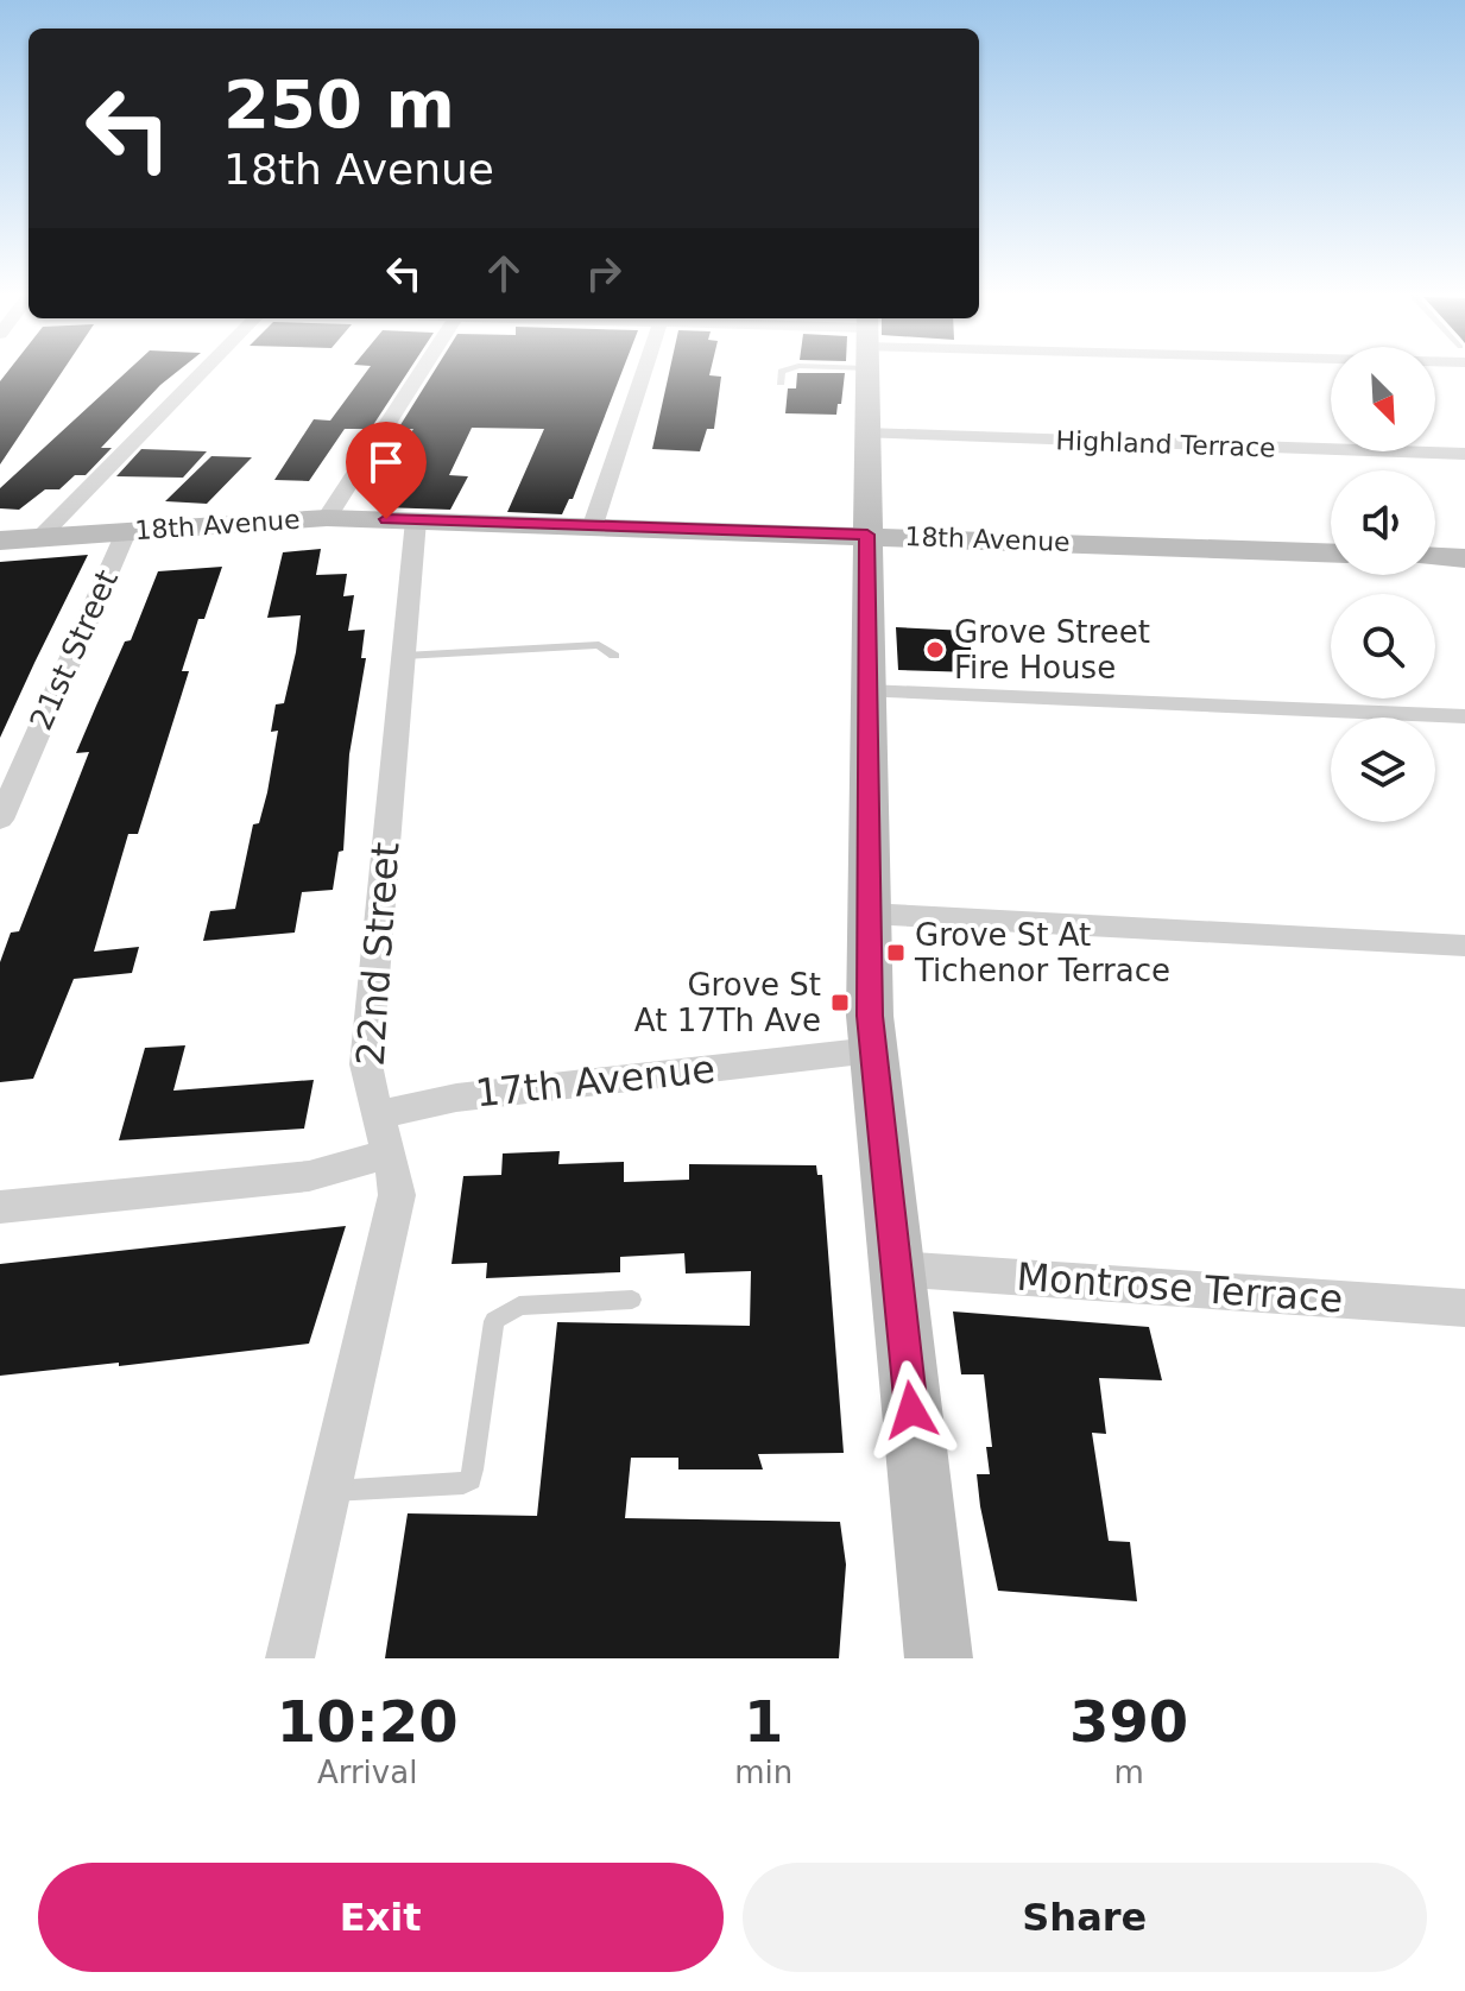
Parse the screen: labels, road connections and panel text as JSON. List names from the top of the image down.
{
  "streets": {
    "main road": ["18th Avenue"],
    "street": [
      "Highland Terrace",
      "21st Street",
      "22nd Street",
      "17th Avenue",
      "Montrose Terrace"
    ]
  },
  "crossings": [
    ["18th Avenue", "21st Street"],
    ["18th Avenue", "22nd Street"],
    ["22nd Street", "17th Avenue"]
  ],
  "places": {
    "other": ["Grove Street Fire House"],
    "transit": ["Grove St At Tichenor Terrace", "Grove St At 17Th Ave"]
  },
  "north": "bottom right",
  "page": {
    "turn": ["250 m", "18th Avenue"],
    "eta": [
      "10:20",
      "Arrival",
      "1",
      "min",
      "390",
      "m"
    ],
    "buttons": ["Exit", "Share"]
  }
}
